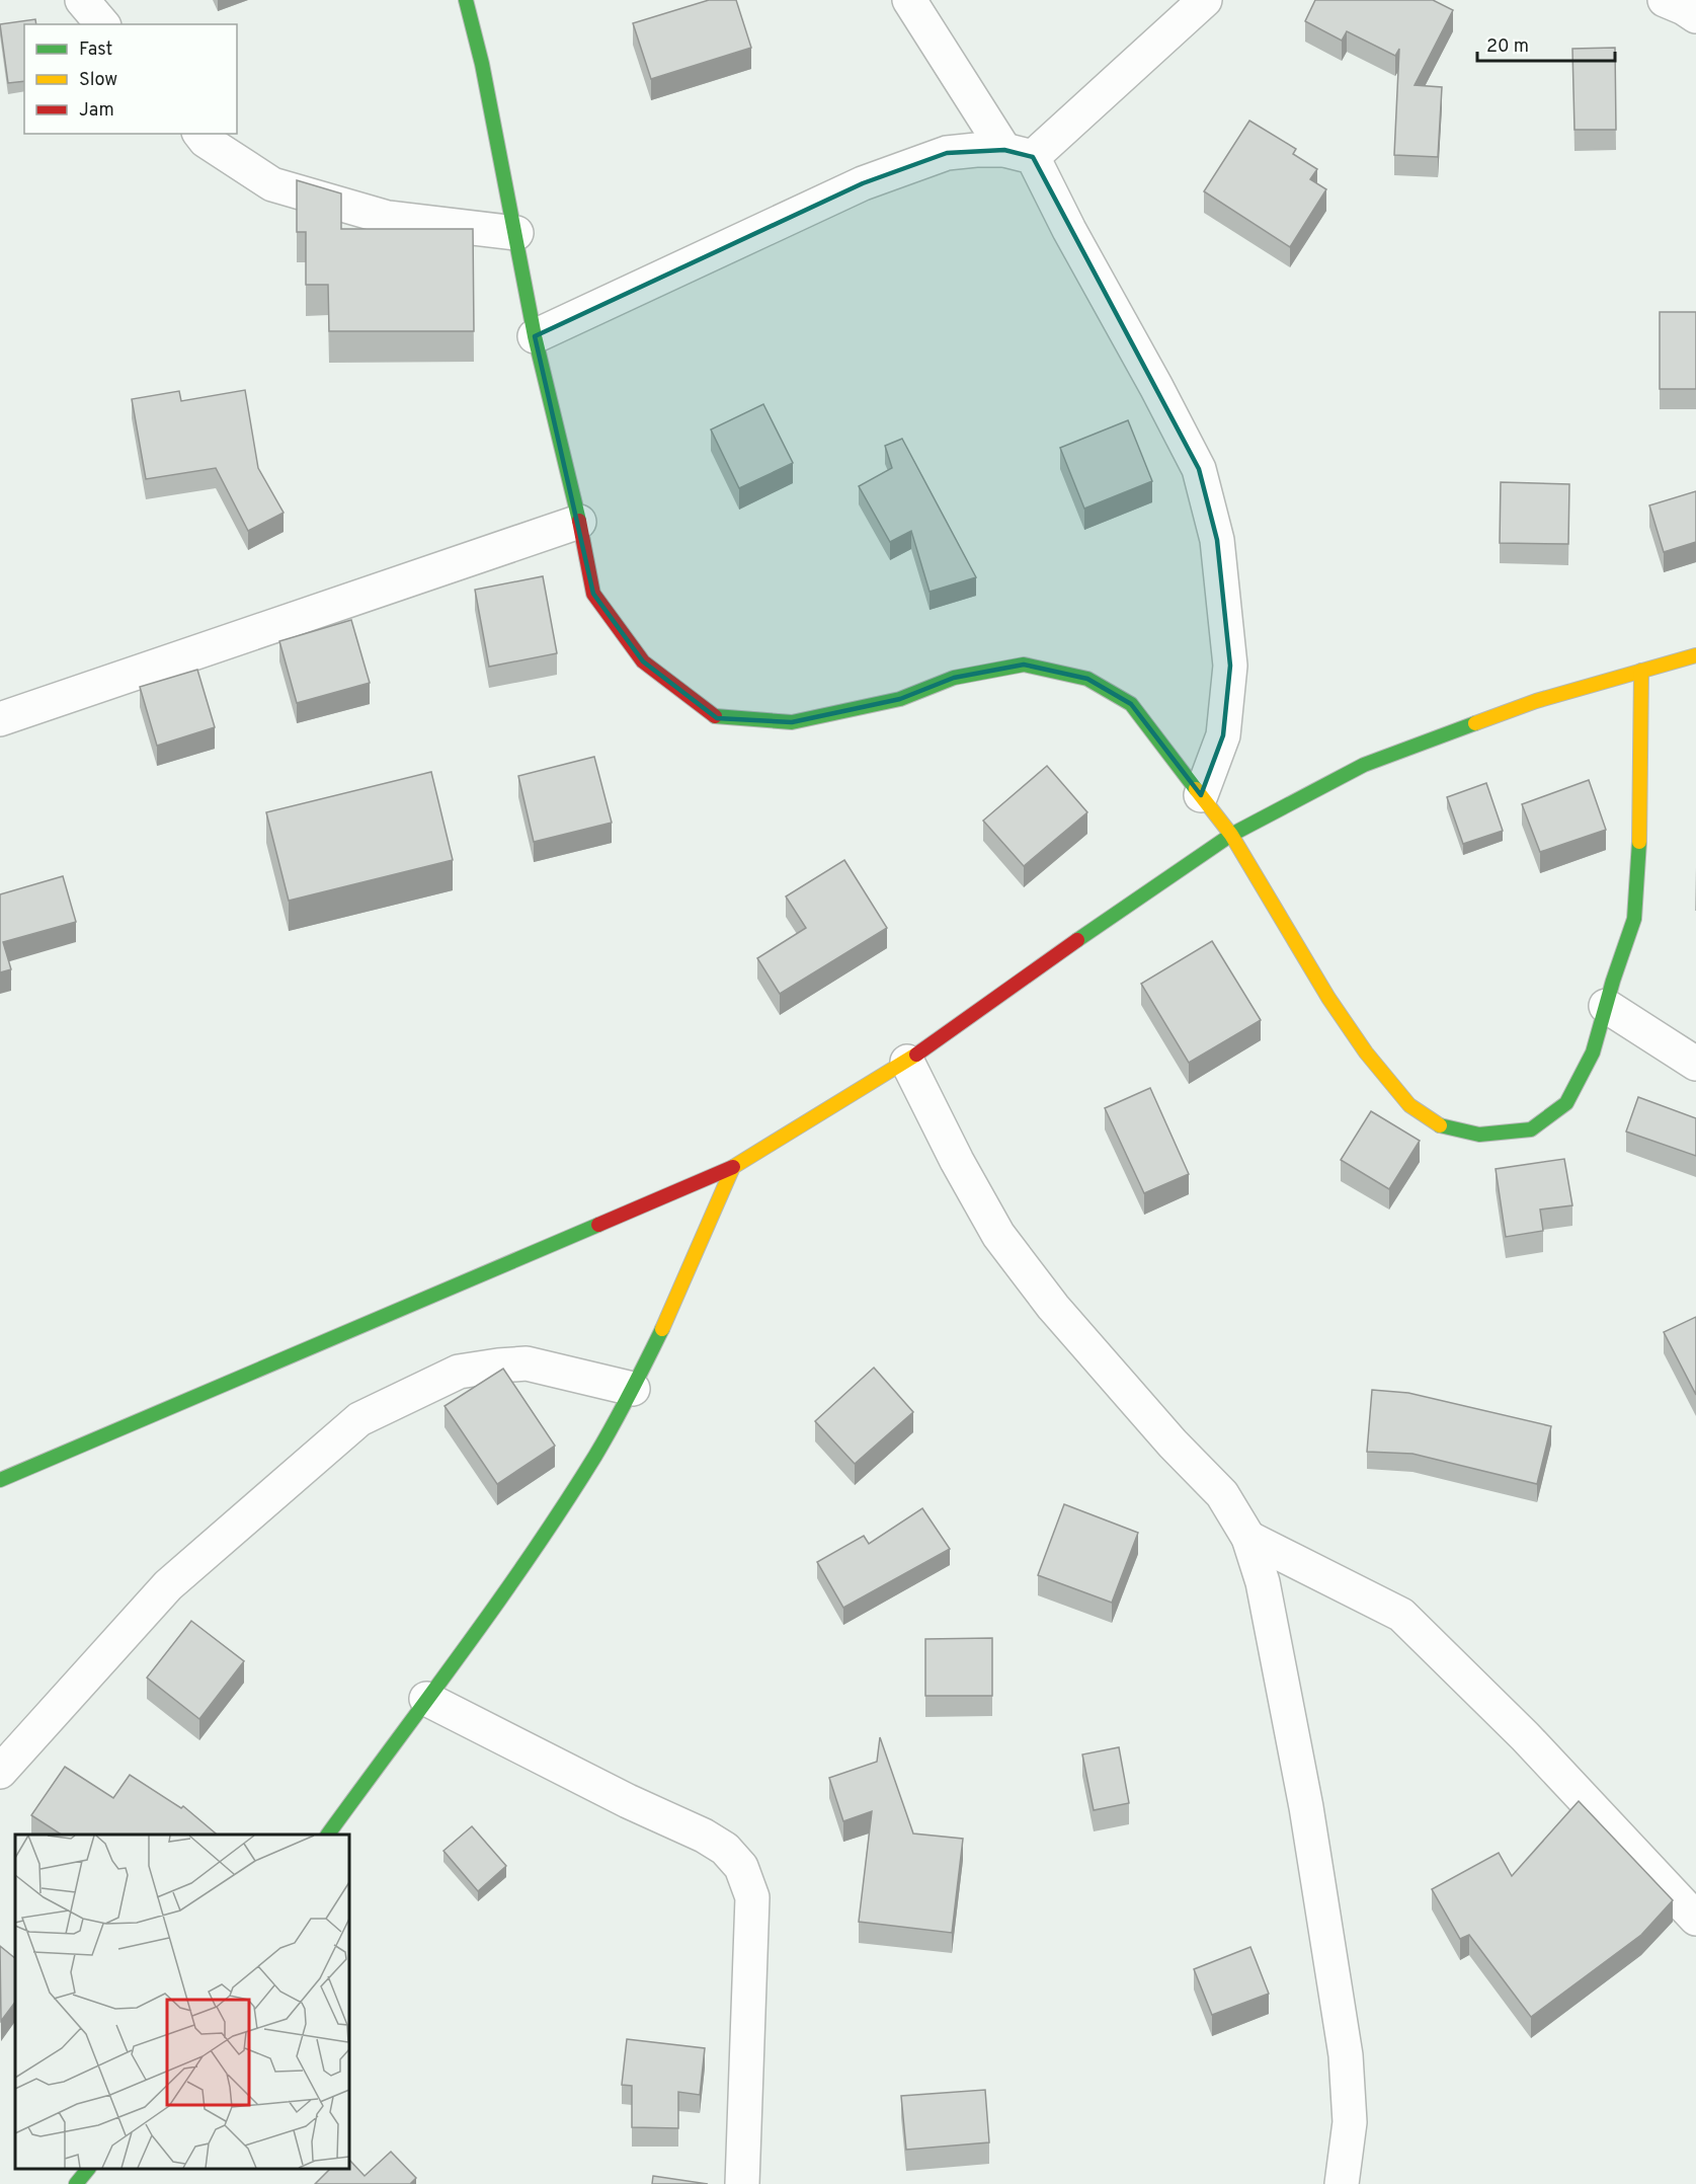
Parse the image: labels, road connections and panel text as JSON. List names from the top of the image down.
{
  "legend": ["Fast", "Slow", "Jam"],
  "scale_bar": "20 m"
}
